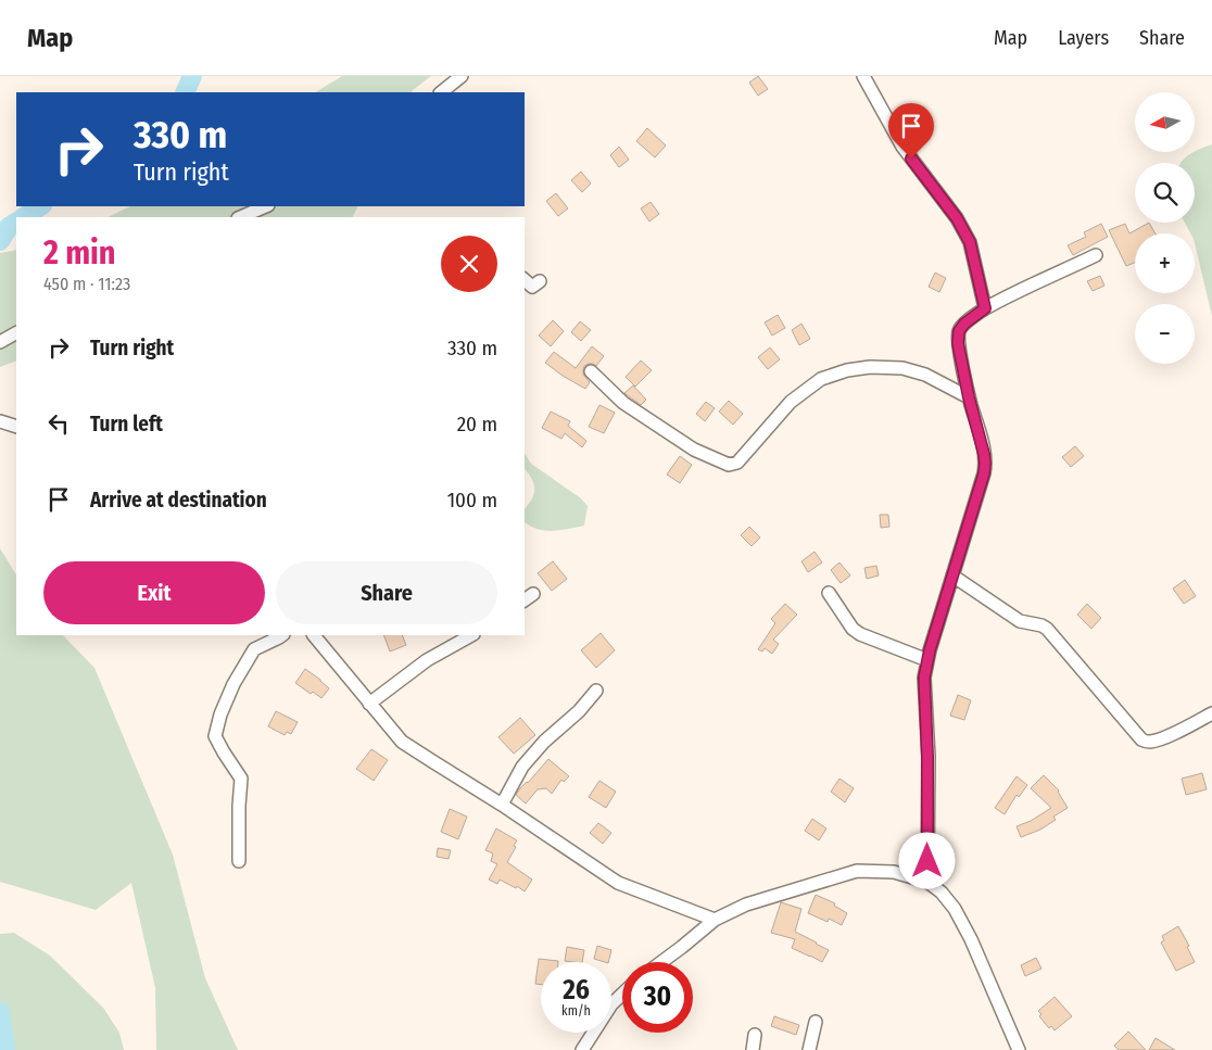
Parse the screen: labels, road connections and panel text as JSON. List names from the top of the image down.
{
  "north": "left",
  "page": {
    "header": "Map",
    "nav": ["Map", "Layers", "Share"],
    "map_buttons": ["+", "−"],
    "turn": ["330 m", "Turn right"],
    "heading": ["2 min", "450 m · 11:23"],
    "list": [
      {
        "name": "Turn right",
        "value": "330 m"
      },
      {
        "name": "Turn left",
        "value": "20 m"
      },
      {
        "name": "Arrive at destination",
        "value": "100 m"
      }
    ],
    "buttons": ["Exit", "Share"],
    "speed": "26 km/h",
    "limit": "30"
  }
}
